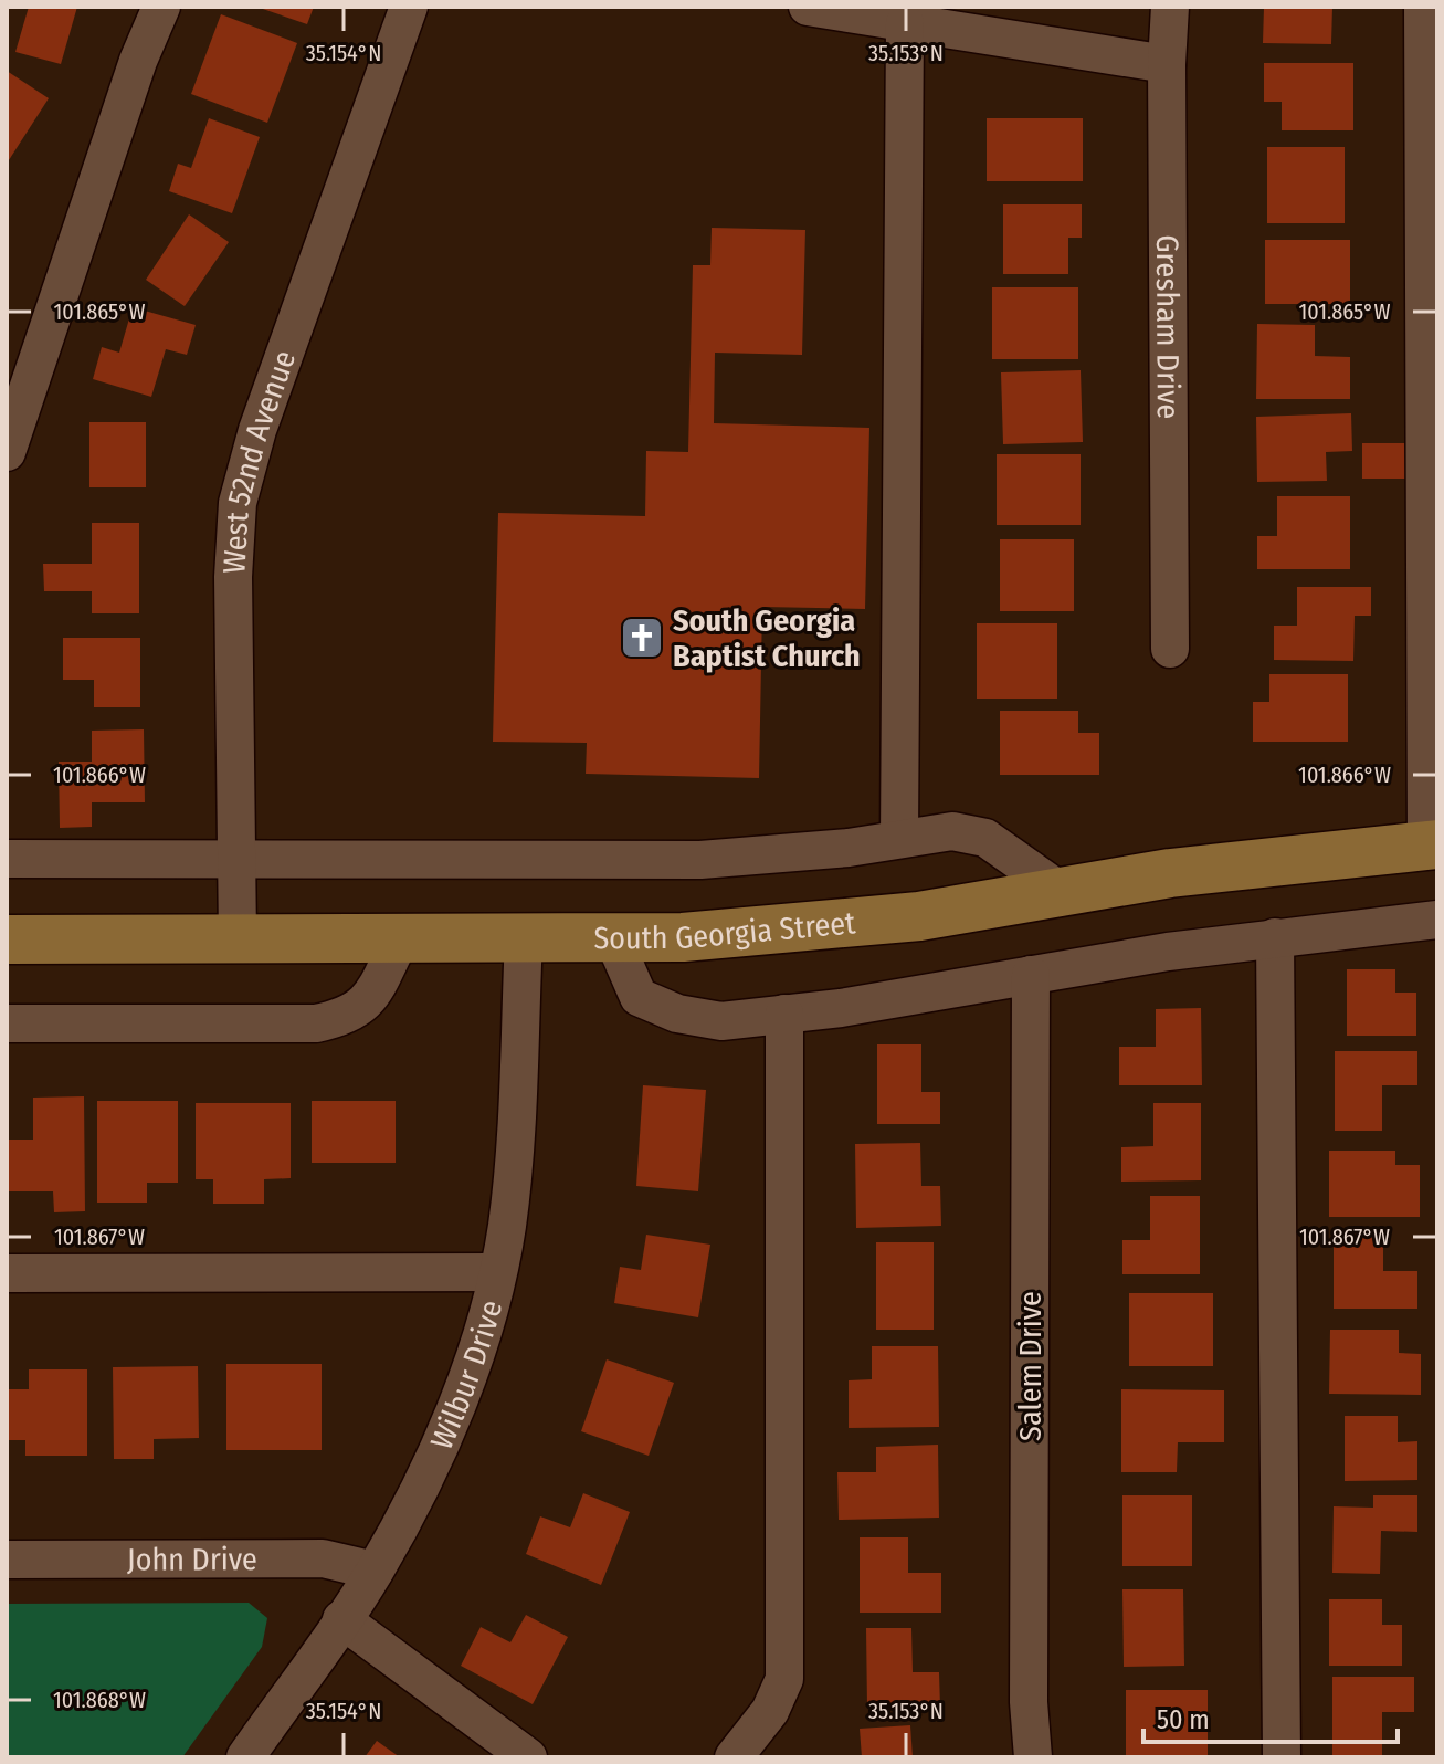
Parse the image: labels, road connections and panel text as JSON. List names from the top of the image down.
{
  "streets": {
    "main road": ["South Georgia Street"],
    "street": [
      "Gresham Drive",
      "West 52nd Avenue",
      "Salem Drive",
      "Wilbur Drive",
      "John Drive"
    ]
  },
  "crossings": [
    ["West 52nd Avenue", "South Georgia Street"],
    ["South Georgia Street", "Wilbur Drive"],
    ["Wilbur Drive", "John Drive"]
  ],
  "places": {
    "church": ["South Georgia Baptist Church"]
  },
  "scale_bar": "50 m",
  "coordinates": [
    "35.154°N",
    "35.153°N",
    "101.865°W",
    "101.866°W",
    "101.867°W",
    "101.868°W"
  ]
}
